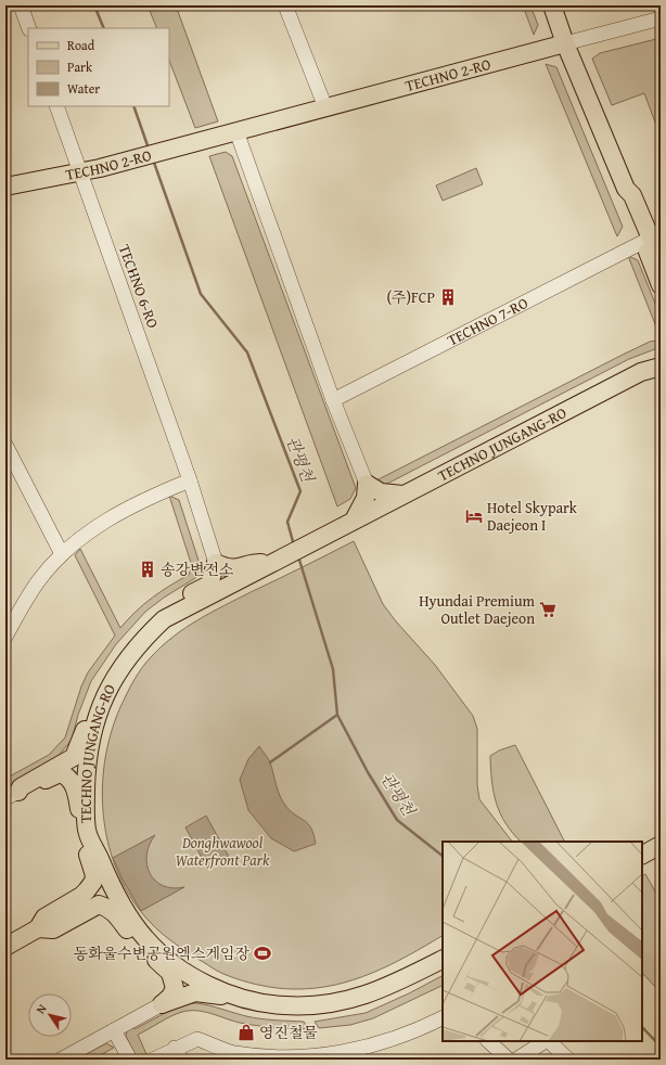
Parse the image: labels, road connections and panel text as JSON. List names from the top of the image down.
{
  "streets": {
    "main road": ["TECHNO 2-RO", "TECHNO JUNGANG-RO"],
    "street": ["TECHNO 6-RO", "TECHNO 7-RO"]
  },
  "crossings": [
    ["TECHNO 2-RO", "TECHNO 6-RO"]
  ],
  "water": ["관평천"],
  "parks": ["Donghwawool Waterfront Park"],
  "places": {
    "building": ["(주)FCP", "송강변전소"],
    "hotel": ["Hotel Skypark Daejeon Ⅰ"],
    "supermarket": ["Hyundai Premium Outlet Daejeon"],
    "sports": ["동화울수변공원엑스게임장"],
    "shop": ["영진철물"]
  },
  "legend": ["Road", "Park", "Water"],
  "north": "top left"
}
